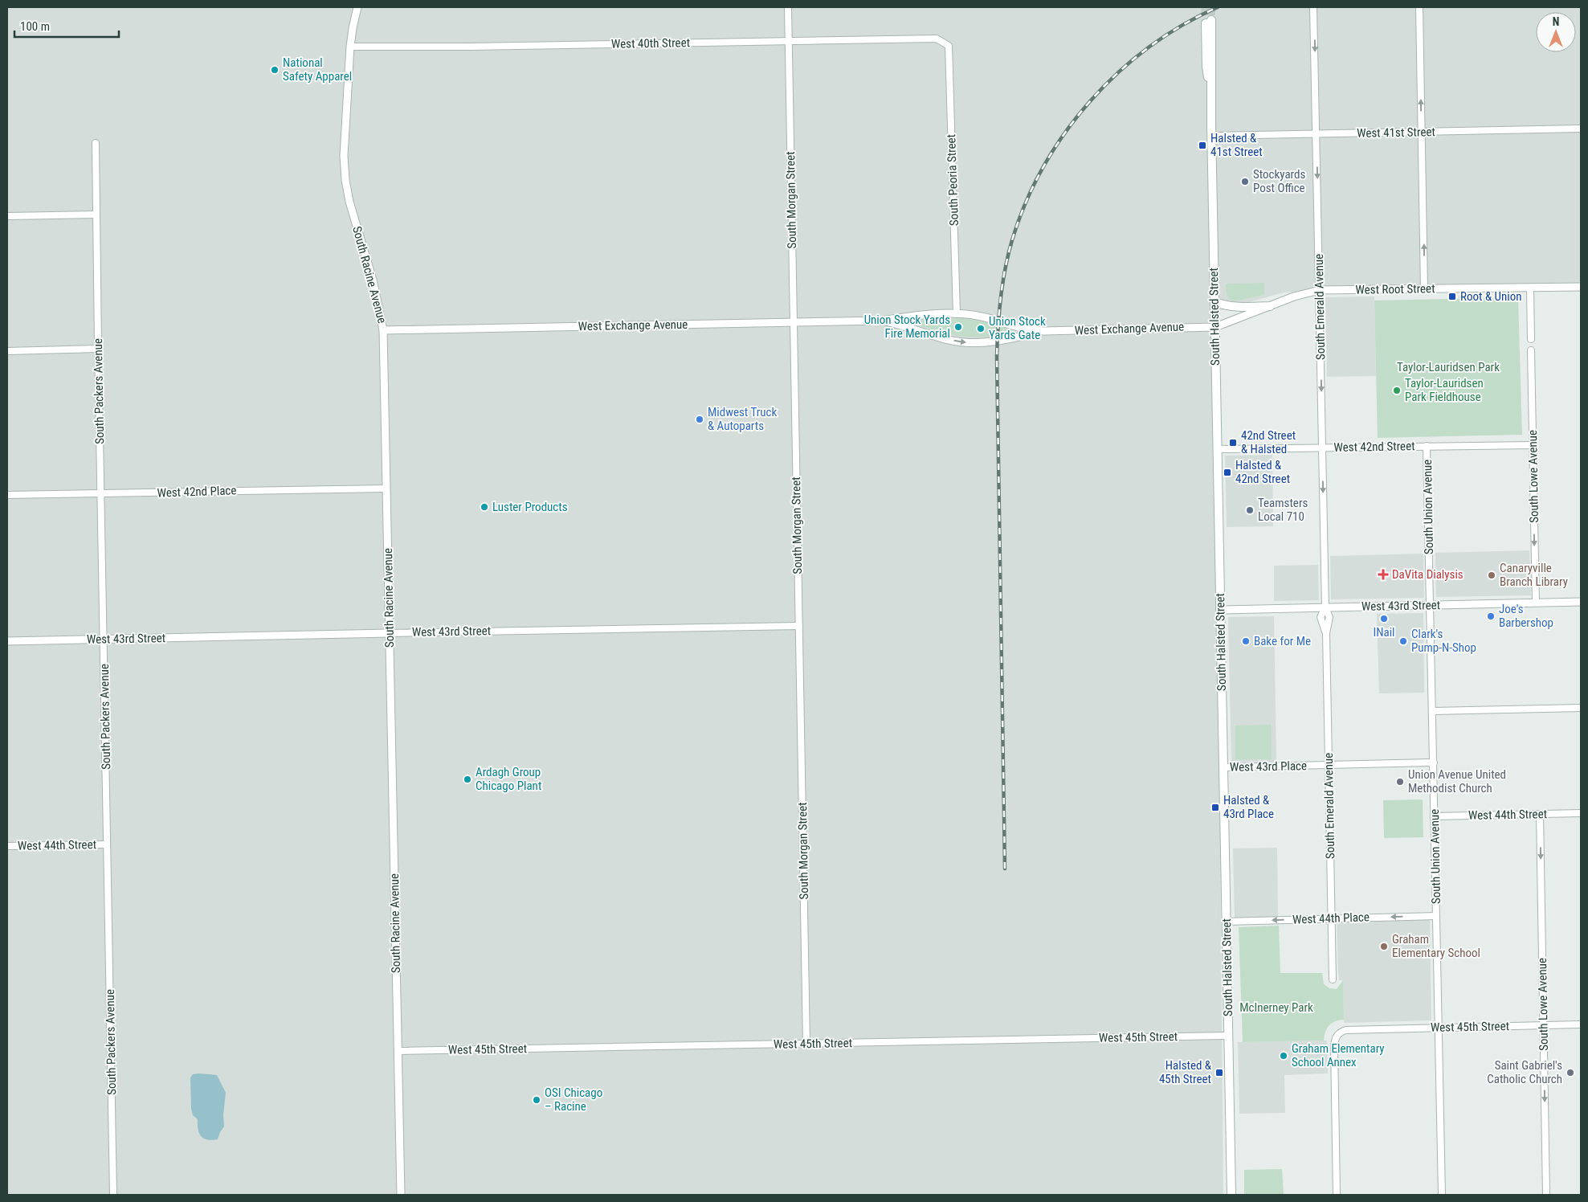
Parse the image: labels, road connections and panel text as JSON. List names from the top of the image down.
{
  "streets": {
    "main road": ["South Halsted Street"],
    "street": [
      "West 40th Street",
      "West 41st Street",
      "South Peoria Street",
      "South Morgan Street",
      "South Racine Avenue",
      "West Root Street",
      "South Emerald Avenue",
      "West Exchange Avenue",
      "South Packers Avenue",
      "West 42nd Street",
      "South Lowe Avenue",
      "West 42nd Place",
      "South Union Avenue",
      "West 43rd Street",
      "West 43rd Place",
      "West 44th Street",
      "West 44th Place",
      "West 45th Street"
    ]
  },
  "crossings": [
    ["West 40th Street", "South Peoria Street"],
    ["West 40th Street", "South Morgan Street"],
    ["West 40th Street", "South Racine Avenue"],
    ["West 41st Street", "South Emerald Avenue"],
    ["West 41st Street", "South Halsted Street"],
    ["South Peoria Street", "West Exchange Avenue"],
    ["South Morgan Street", "West Exchange Avenue"],
    ["South Morgan Street", "West 43rd Street"],
    ["South Morgan Street", "West 45th Street"],
    ["South Racine Avenue", "West Exchange Avenue"],
    ["South Racine Avenue", "West 42nd Place"],
    ["South Racine Avenue", "West 43rd Street"],
    ["South Racine Avenue", "West 45th Street"],
    ["West Root Street", "South Emerald Avenue"],
    ["West Root Street", "South Halsted Street"],
    ["West Root Street", "West Exchange Avenue"],
    ["South Emerald Avenue", "West 42nd Street"],
    ["South Emerald Avenue", "West 43rd Street"],
    ["South Emerald Avenue", "West 43rd Place"],
    ["South Emerald Avenue", "West 44th Place"],
    ["South Halsted Street", "West Exchange Avenue"],
    ["South Halsted Street", "West 42nd Street"],
    ["South Halsted Street", "West 43rd Street"],
    ["South Halsted Street", "West 43rd Place"],
    ["South Halsted Street", "West 44th Place"],
    ["South Halsted Street", "West 45th Street"],
    ["South Packers Avenue", "West 42nd Place"],
    ["South Packers Avenue", "West 43rd Street"],
    ["South Packers Avenue", "West 44th Street"],
    ["West 42nd Street", "South Lowe Avenue"],
    ["West 42nd Street", "South Union Avenue"],
    ["South Lowe Avenue", "West 43rd Street"],
    ["South Lowe Avenue", "West 44th Street"],
    ["South Lowe Avenue", "West 45th Street"],
    ["South Union Avenue", "West 43rd Street"],
    ["South Union Avenue", "West 43rd Place"],
    ["South Union Avenue", "West 44th Street"],
    ["South Union Avenue", "West 44th Place"],
    ["South Union Avenue", "West 45th Street"]
  ],
  "one_way": ["South Emerald Avenue", "South Lowe Avenue", "West 44th Place"],
  "parks": ["Taylor-Lauridsen Park", "McInerney Park"],
  "places": {
    "other": [
      "National Safety Apparel",
      "Stockyards Post Office",
      "Union Stock Yards Fire Memorial",
      "Union Stock Yards Gate",
      "Taylor-Lauridsen Park Fieldhouse",
      "Midwest Truck & Autoparts",
      "Luster Products",
      "Teamsters Local 710",
      "Canaryville Branch Library",
      "Joe's Barbershop",
      "INail",
      "Bake for Me",
      "Clark's Pump-N-Shop",
      "Ardagh Group Chicago Plant",
      "Union Avenue United Methodist Church",
      "Graham Elementary School",
      "Graham Elementary School Annex",
      "Saint Gabriel's Catholic Church",
      "OSI Chicago – Racine"
    ],
    "transit": [
      "Halsted & 41st Street",
      "Root & Union",
      "42nd Street & Halsted",
      "Halsted & 42nd Street",
      "Halsted & 43rd Place",
      "Halsted & 45th Street"
    ],
    "health": ["DaVita Dialysis"]
  },
  "scale_bar": "100 m",
  "north": "top"
}
